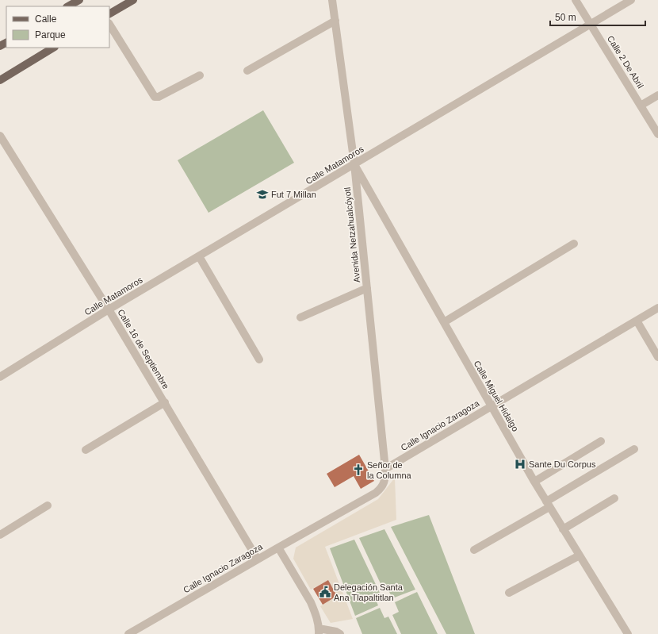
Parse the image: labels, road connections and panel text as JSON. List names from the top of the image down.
{
  "streets": {
    "street": [
      "Calle 2 De Abril",
      "Calle Matamoros",
      "Avenida Netzahualcóyotl",
      "Calle 16 de Septiembre",
      "Calle Miguel Hidalgo",
      "Calle Ignacio Zaragoza"
    ]
  },
  "crossings": [
    ["Calle 2 De Abril", "Calle Matamoros"],
    ["Calle Matamoros", "Avenida Netzahualcóyotl"],
    ["Calle Matamoros", "Calle 16 de Septiembre"],
    ["Calle Matamoros", "Calle Miguel Hidalgo"],
    ["Avenida Netzahualcóyotl", "Calle Miguel Hidalgo"],
    ["Avenida Netzahualcóyotl", "Calle Ignacio Zaragoza"],
    ["Calle 16 de Septiembre", "Calle Ignacio Zaragoza"],
    ["Calle Miguel Hidalgo", "Calle Ignacio Zaragoza"]
  ],
  "places": {
    "school or university": ["Fut 7 Millan"],
    "hospital": ["Sante Du Corpus"],
    "church": ["Señor de la Columna"],
    "public building": ["Delegación Santa Ana Tlapaltitlan"]
  },
  "legend": ["Calle", "Parque"],
  "scale_bar": "50 m"
}
